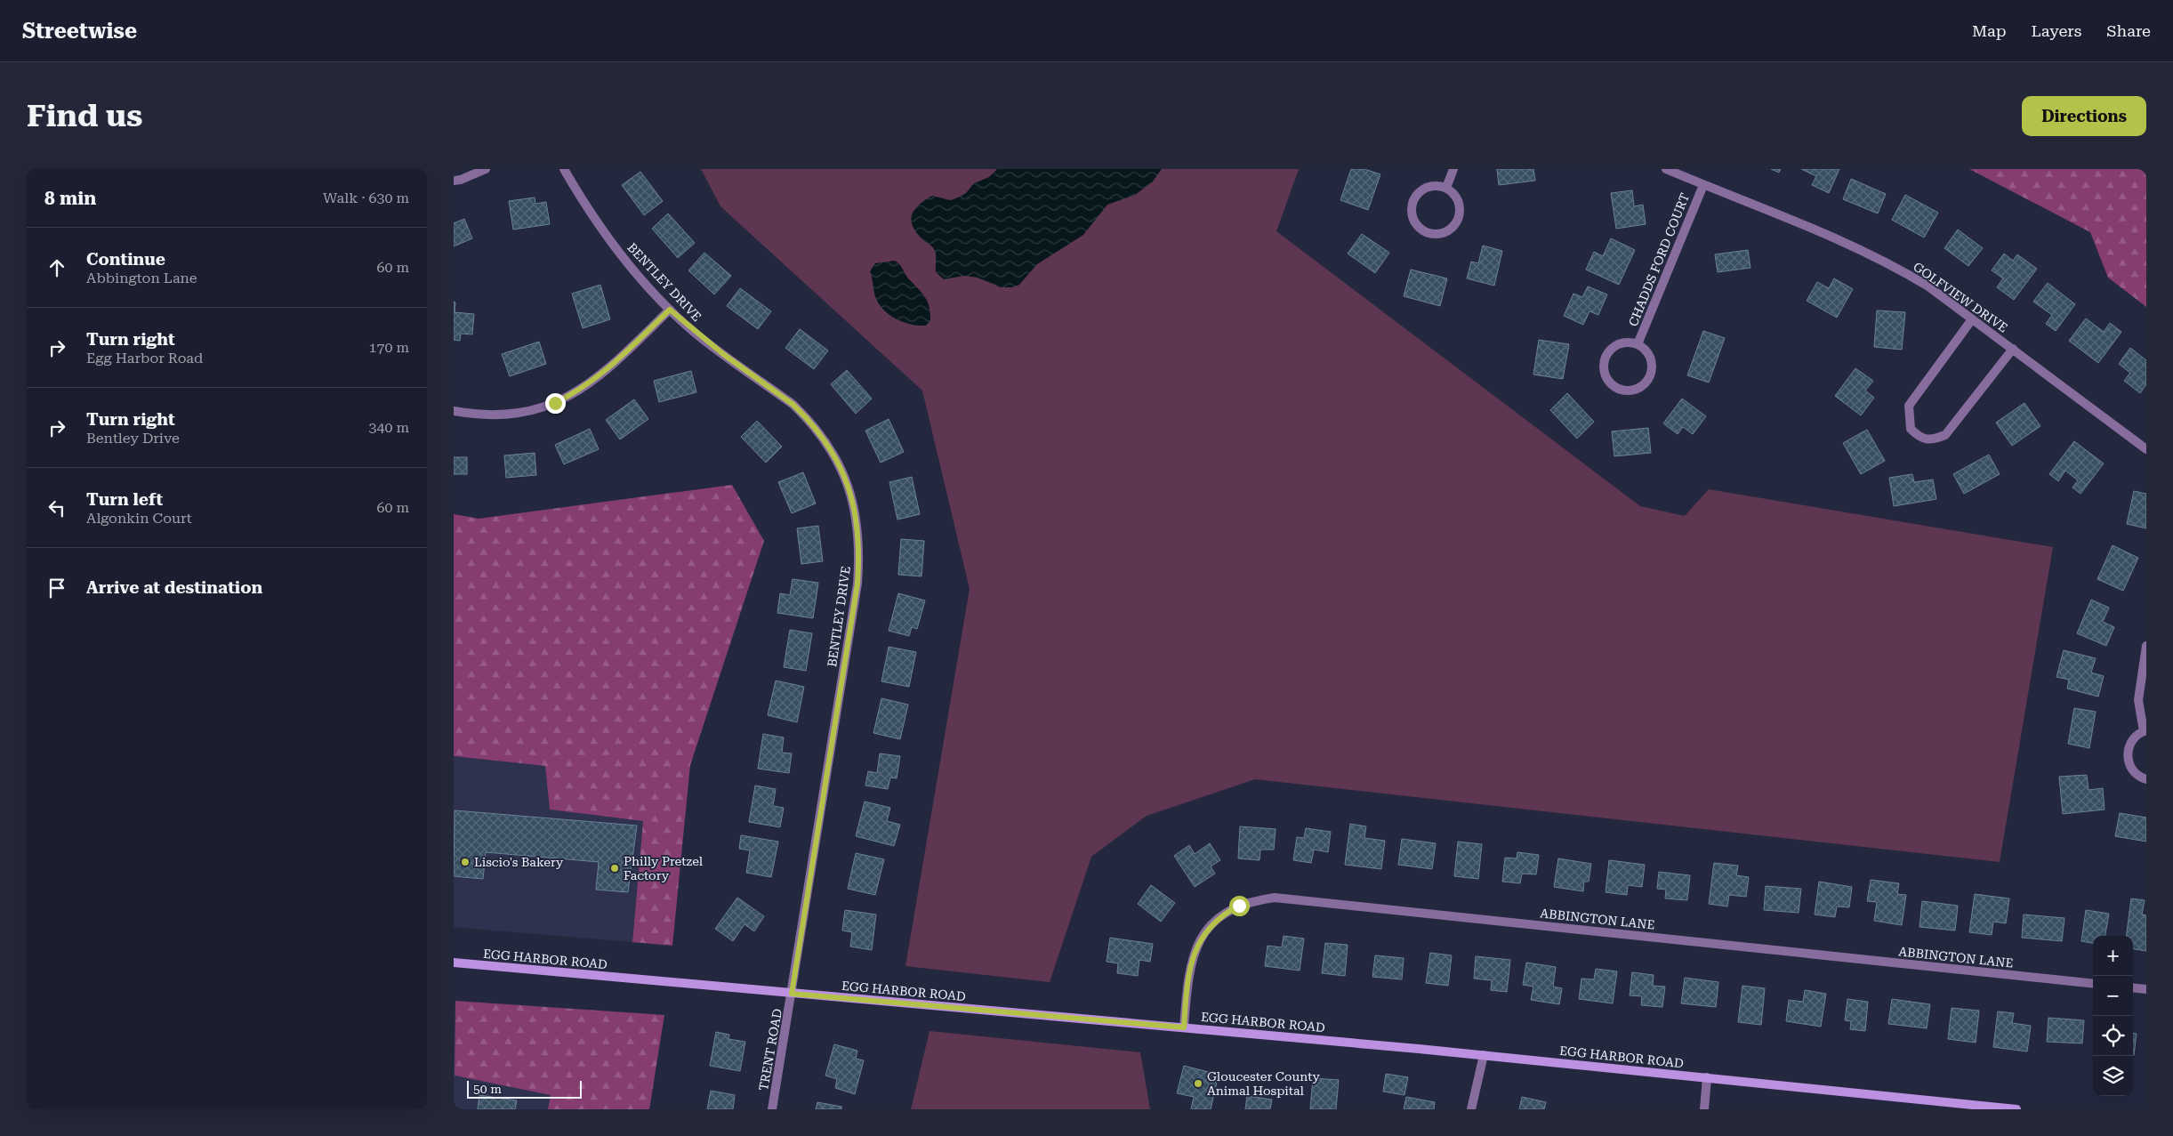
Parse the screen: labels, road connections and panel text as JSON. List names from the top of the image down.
{
  "streets": {
    "main road": ["EGG HARBOR ROAD"],
    "street": [
      "CHADDS FORD COURT",
      "BENTLEY DRIVE",
      "GOLFVIEW DRIVE",
      "ABBINGTON LANE",
      "TRENT ROAD"
    ]
  },
  "crossings": [
    ["CHADDS FORD COURT", "GOLFVIEW DRIVE"],
    ["BENTLEY DRIVE", "EGG HARBOR ROAD"],
    ["BENTLEY DRIVE", "TRENT ROAD"],
    ["ABBINGTON LANE", "EGG HARBOR ROAD"],
    ["EGG HARBOR ROAD", "TRENT ROAD"]
  ],
  "places": ["Liscio's Bakery", "Philly Pretzel Factory", "Gloucester County Animal Hospital"],
  "scale_bar": "50 m",
  "page": {
    "header": "Streetwise",
    "nav": ["Map", "Layers", "Share"],
    "buttons": "Directions",
    "title": "Find us",
    "heading": ["8 min", "Walk · 630 m"],
    "list": [
      ["Continue", "Abbington Lane", "60 m"],
      ["Turn right", "Egg Harbor Road", "170 m"],
      ["Turn right", "Bentley Drive", "340 m"],
      ["Turn left", "Algonkin Court", "60 m"],
      "Arrive at destination"
    ],
    "map_buttons": ["+", "−"],
    "scale": "50 m"
  }
}
